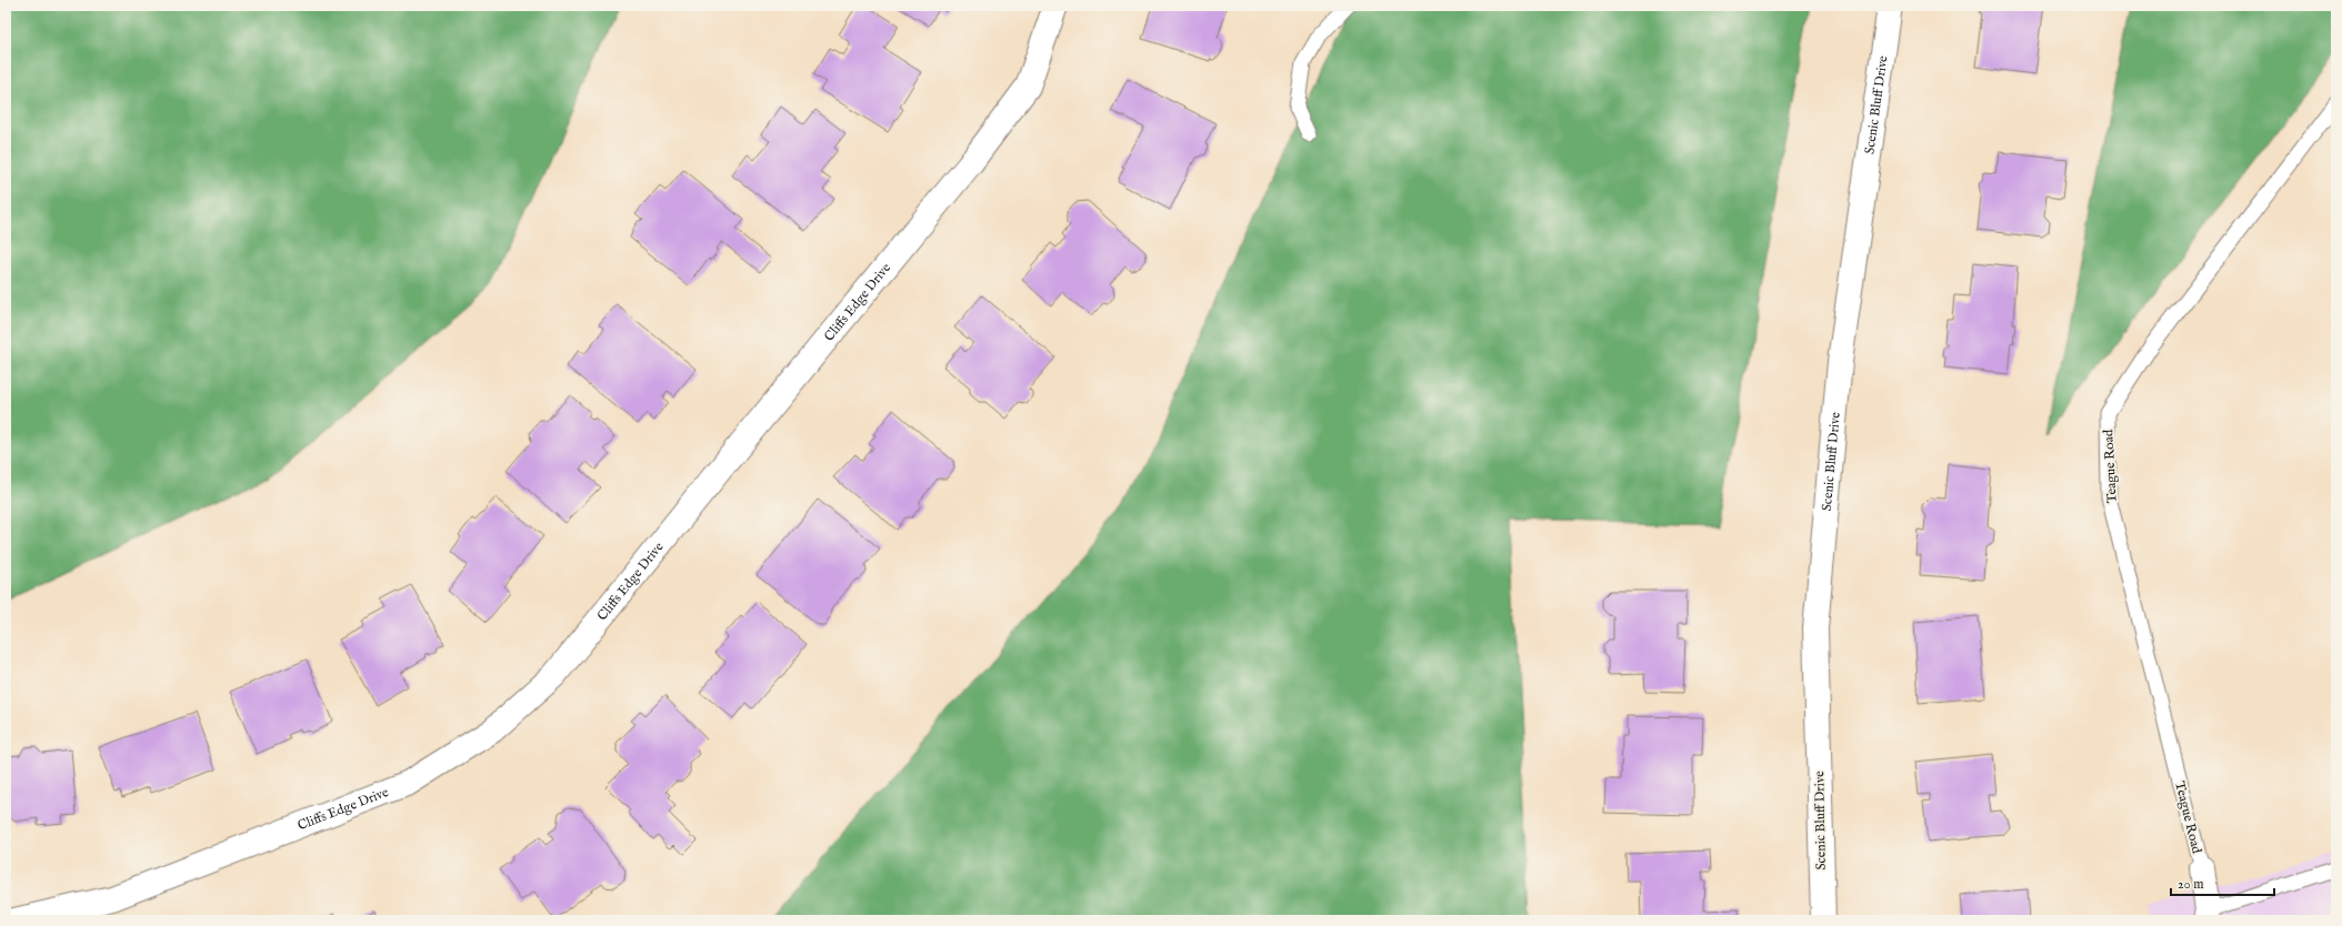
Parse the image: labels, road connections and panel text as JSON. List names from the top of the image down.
{
  "streets": {
    "street": ["Scenic Bluff Drive", "Cliffs Edge Drive", "Teague Road"]
  },
  "scale_bar": "20 m"
}
